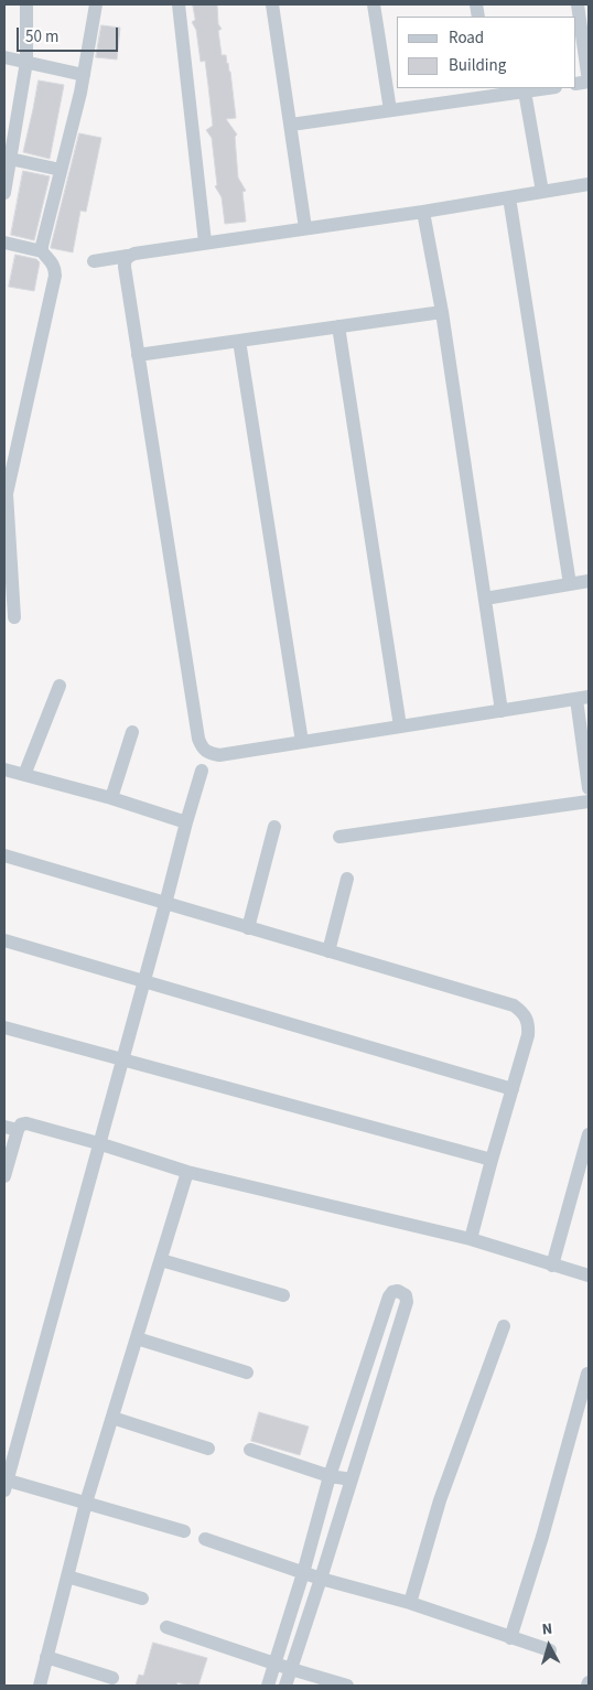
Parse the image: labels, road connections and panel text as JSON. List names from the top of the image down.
{
  "legend": ["Road", "Building"],
  "scale_bar": "50 m",
  "north": "top"
}
